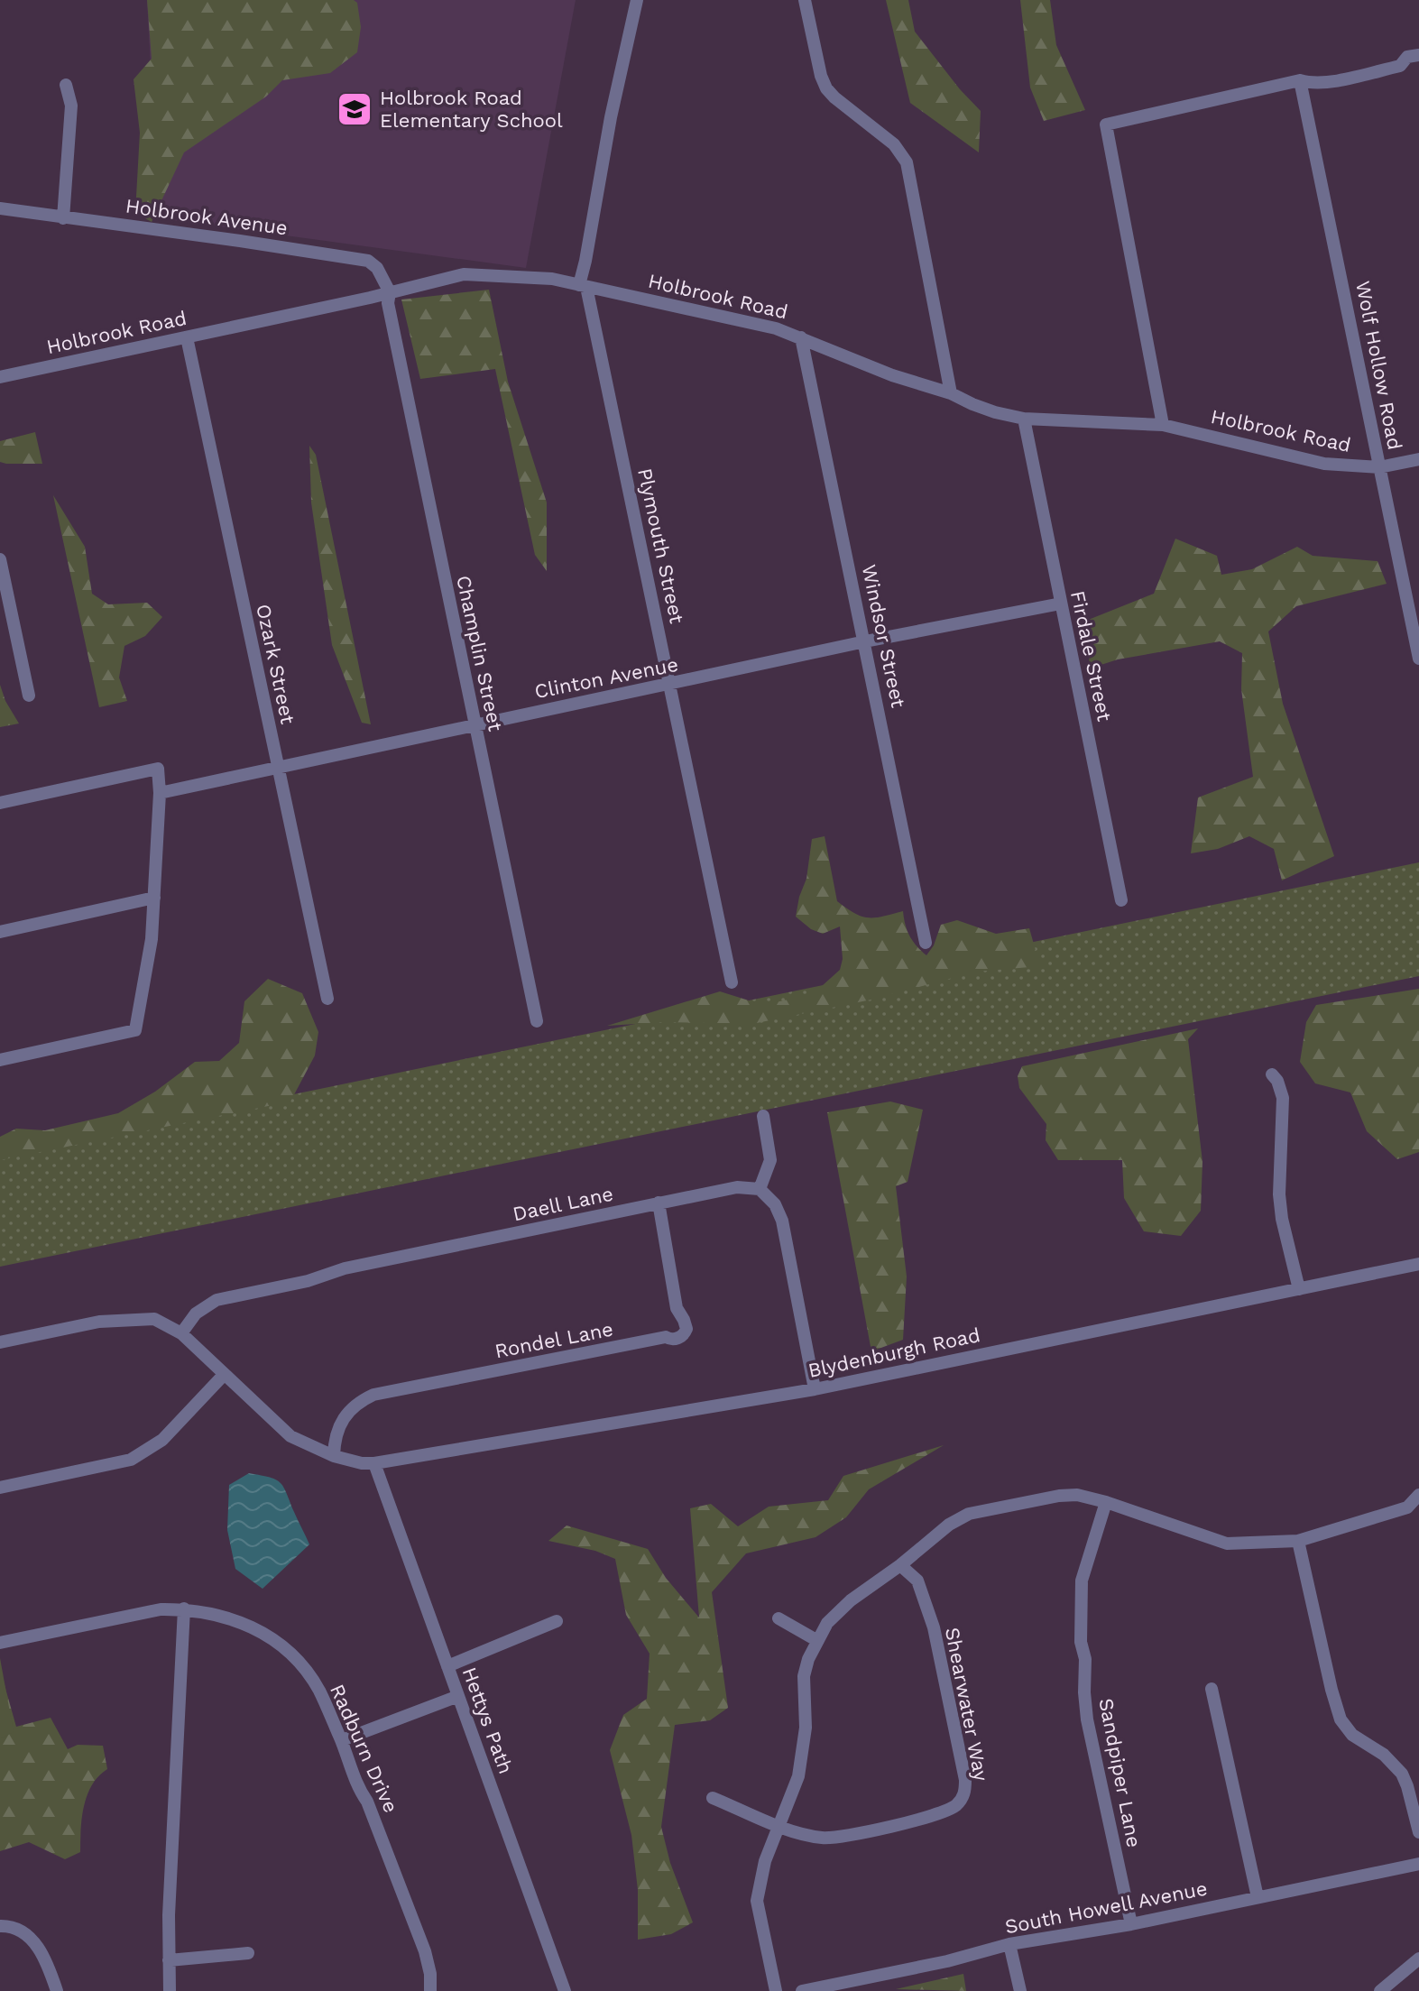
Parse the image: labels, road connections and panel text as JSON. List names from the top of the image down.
{
  "streets": {
    "street": [
      "Holbrook Avenue",
      "Holbrook Road",
      "Wolf Hollow Road",
      "Plymouth Street",
      "Windsor Street",
      "Champlin Street",
      "Firdale Street",
      "Ozark Street",
      "Clinton Avenue",
      "Daell Lane",
      "Rondel Lane",
      "Blydenburgh Road",
      "Shearwater Way",
      "Hettys Path",
      "Radburn Drive",
      "Sandpiper Lane",
      "South Howell Avenue"
    ]
  },
  "crossings": [
    ["Holbrook Avenue", "Holbrook Road"],
    ["Holbrook Avenue", "Champlin Street"],
    ["Holbrook Road", "Wolf Hollow Road"],
    ["Holbrook Road", "Plymouth Street"],
    ["Holbrook Road", "Windsor Street"],
    ["Holbrook Road", "Champlin Street"],
    ["Holbrook Road", "Firdale Street"],
    ["Holbrook Road", "Ozark Street"],
    ["Plymouth Street", "Clinton Avenue"],
    ["Windsor Street", "Clinton Avenue"],
    ["Champlin Street", "Clinton Avenue"],
    ["Firdale Street", "Clinton Avenue"],
    ["Ozark Street", "Clinton Avenue"],
    ["Daell Lane", "Rondel Lane"],
    ["Daell Lane", "Blydenburgh Road"],
    ["Rondel Lane", "Blydenburgh Road"],
    ["Blydenburgh Road", "Hettys Path"],
    ["Sandpiper Lane", "South Howell Avenue"]
  ],
  "places": {
    "school or university": ["Holbrook Road Elementary School"]
  }
}
